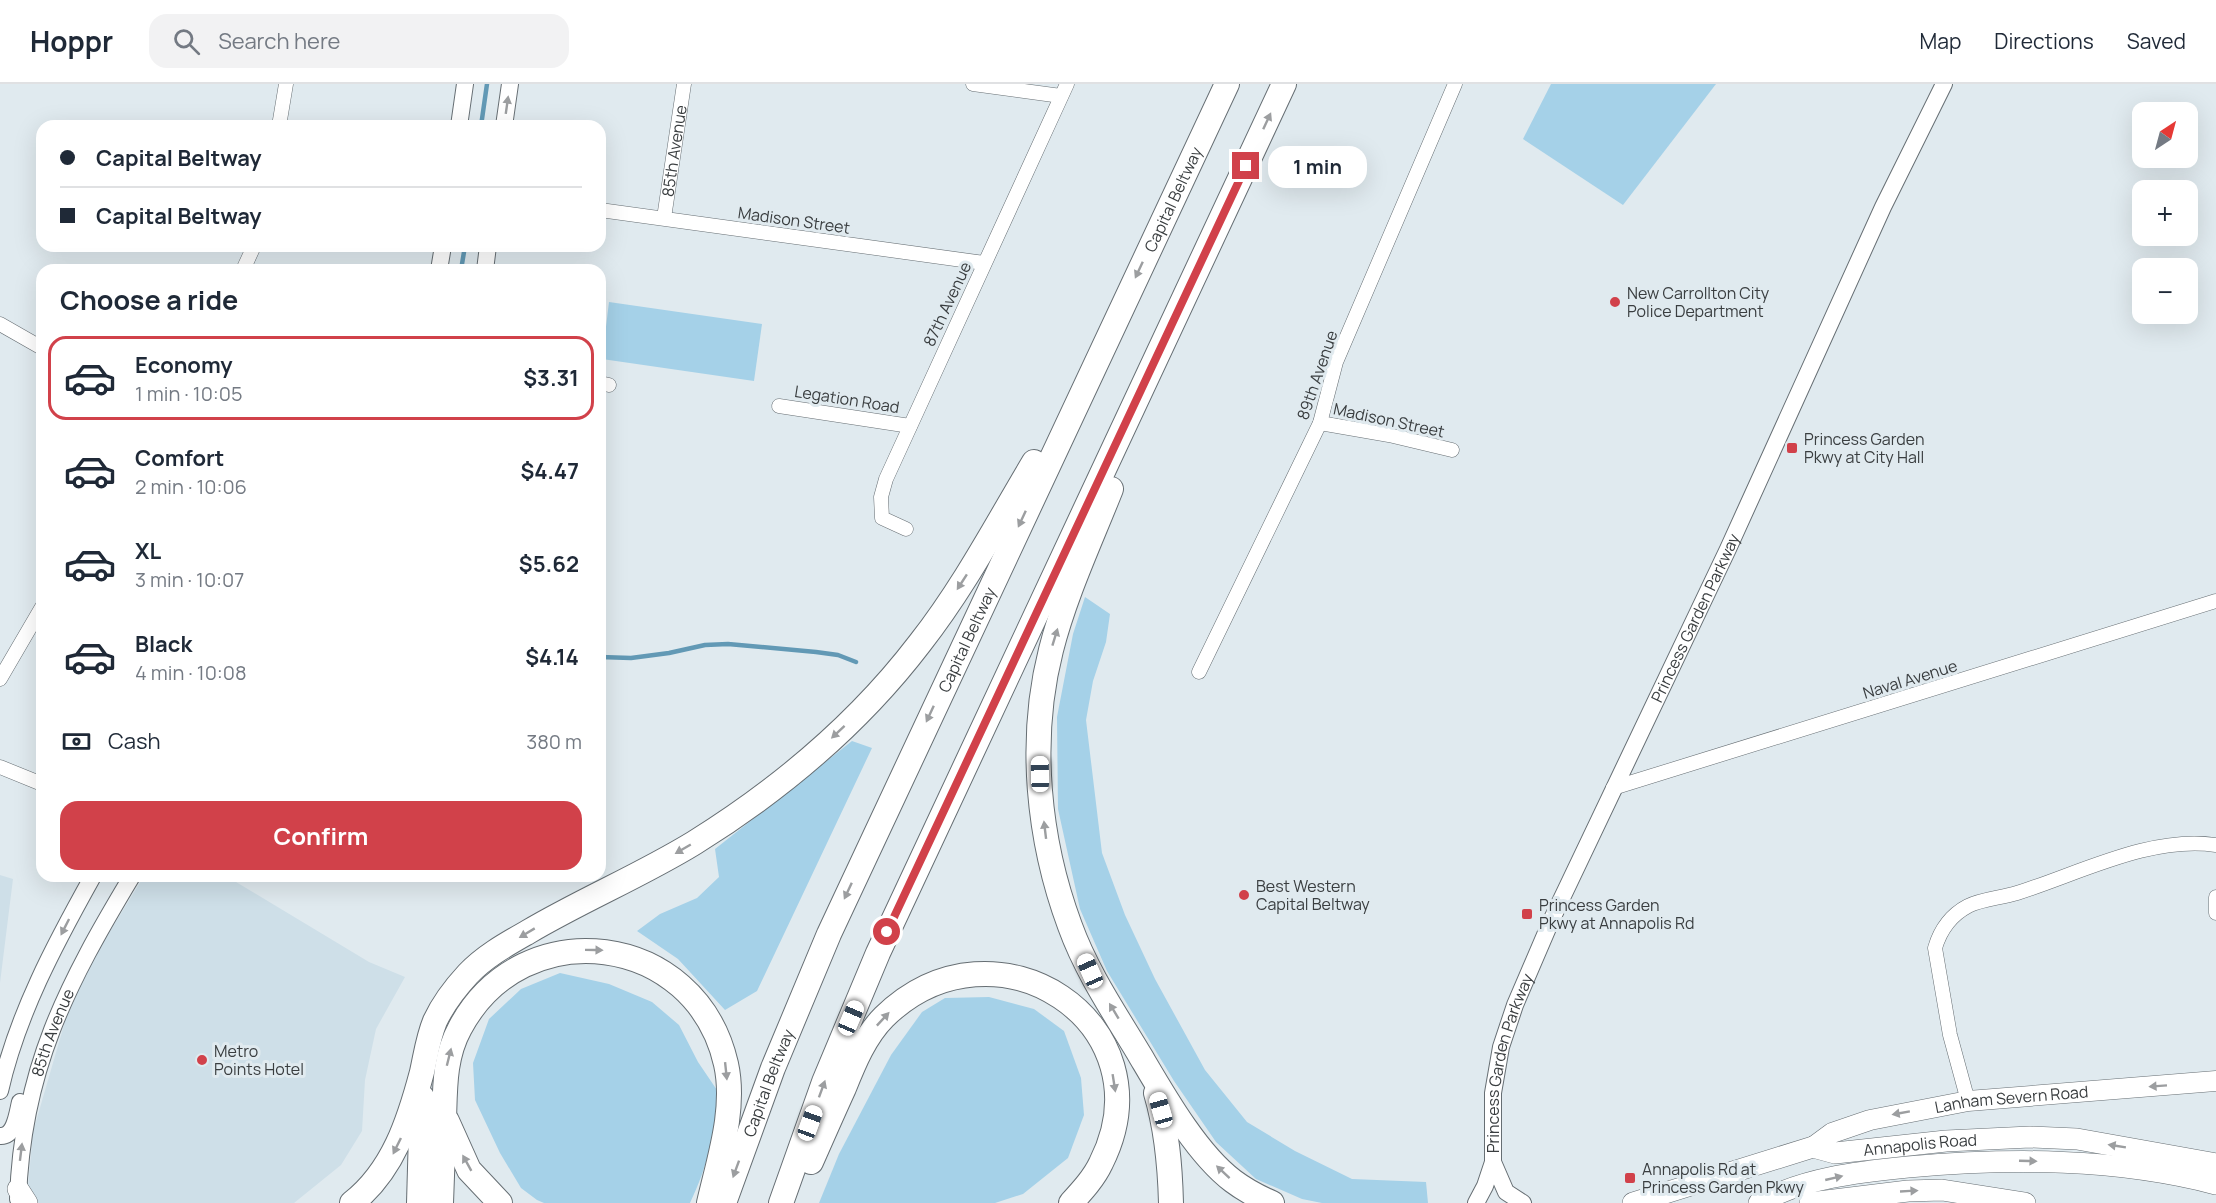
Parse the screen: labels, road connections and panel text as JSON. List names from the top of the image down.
{
  "streets": {
    "highway": ["Capital Beltway"],
    "main road": ["Lanham Severn Road", "Annapolis Road"],
    "street": [
      "85th Avenue",
      "Madison Street",
      "87th Avenue",
      "89th Avenue",
      "Legation Road",
      "Princess Garden Parkway",
      "Naval Avenue"
    ]
  },
  "crossings": [
    ["85th Avenue", "Madison Street"],
    ["Madison Street", "87th Avenue"],
    ["Madison Street", "89th Avenue"],
    ["87th Avenue", "Legation Road"],
    ["Princess Garden Parkway", "Naval Avenue"],
    ["Lanham Severn Road", "Annapolis Road"]
  ],
  "places": {
    "other": ["New Carrollton City Police Department", "Best Western Capital Beltway", "Metro Points Hotel"],
    "transit": ["Princess Garden Pkwy at City Hall", "Princess Garden Pkwy at Annapolis Rd", "Annapolis Rd at Princess Garden Pkwy"]
  },
  "north": "top right",
  "page": {
    "header": "Hoppr",
    "search": "Search here",
    "nav": ["Map", "Directions", "Saved"],
    "map_buttons": ["+", "−"],
    "banner": ["Capital Beltway", "Capital Beltway"],
    "bubble": "1 min",
    "heading": "Choose a ride",
    "list": [
      {
        "name": "Economy",
        "note": "1 min · 10:05",
        "value": "$3.31"
      },
      {
        "name": "Comfort",
        "note": "2 min · 10:06",
        "value": "$4.47"
      },
      {
        "name": "XL",
        "note": "3 min · 10:07",
        "value": "$5.62"
      },
      {
        "name": "Black",
        "note": "4 min · 10:08",
        "value": "$4.14"
      }
    ],
    "pay": ["Cash", "380 m"],
    "buttons": "Confirm"
  }
}
